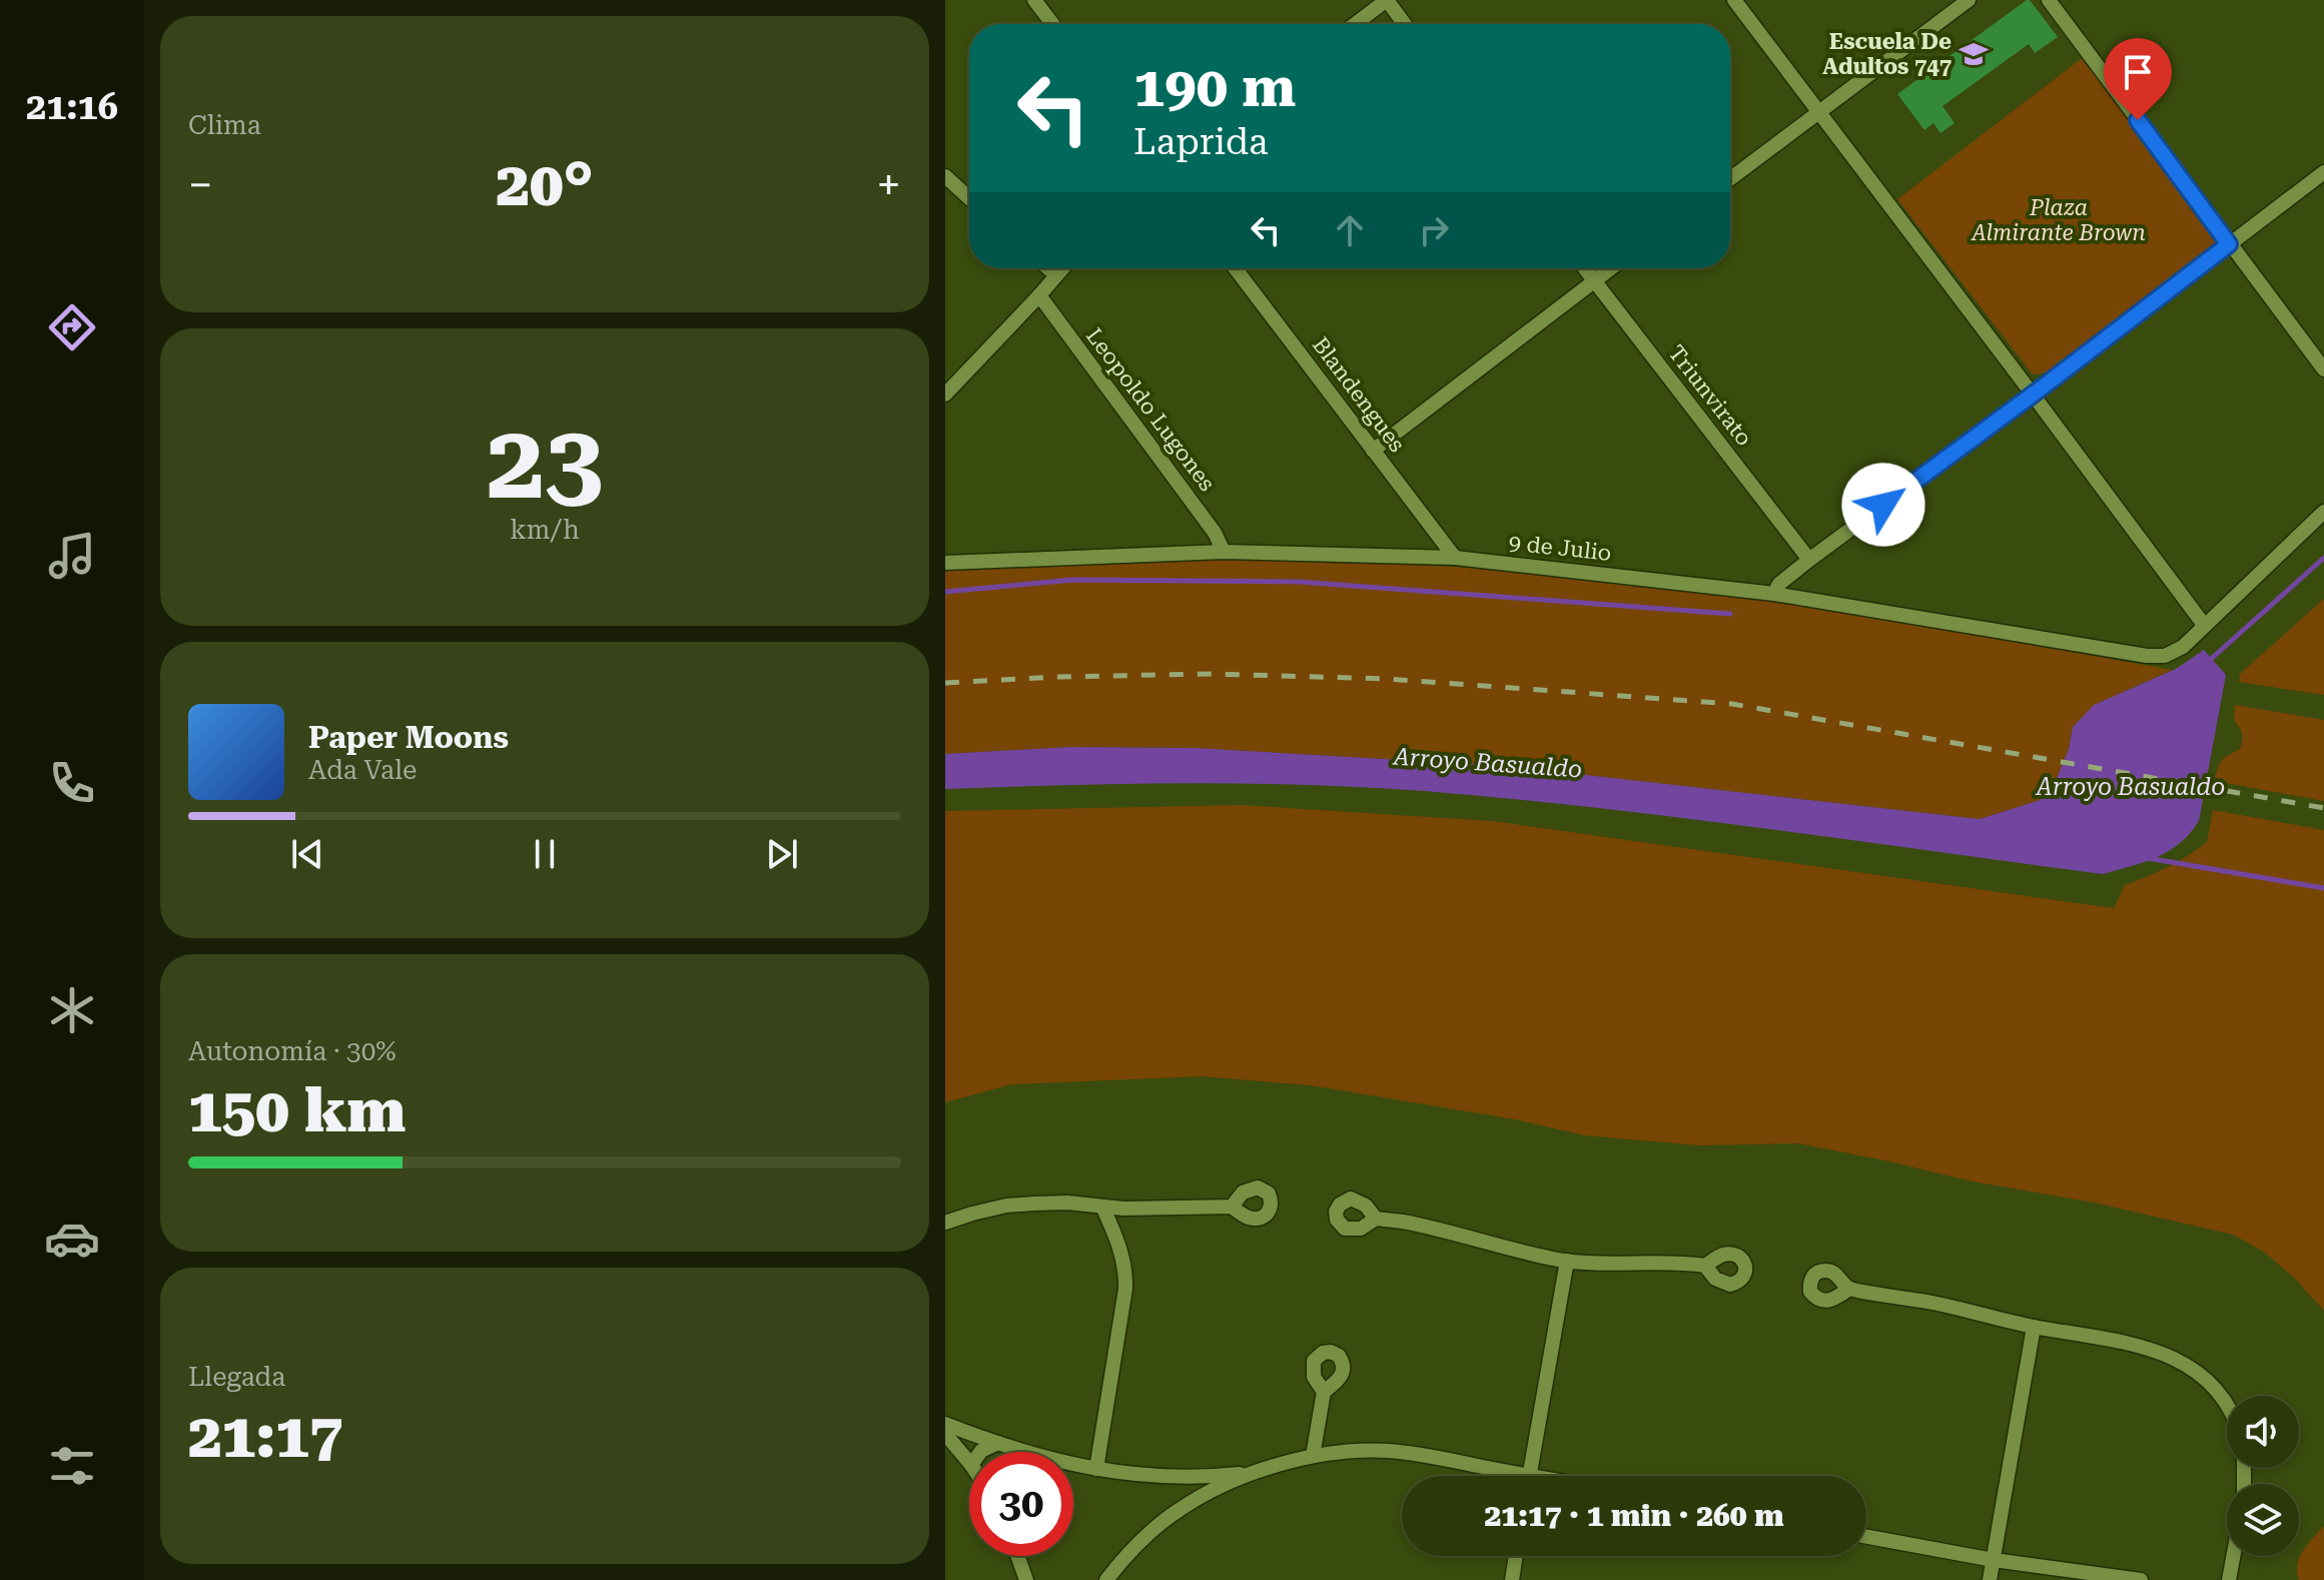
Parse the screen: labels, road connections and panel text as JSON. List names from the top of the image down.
{
  "streets": {
    "street": [
      "Blandengues",
      "Triunvirato",
      "Leopoldo Lugones",
      "9 de Julio"
    ]
  },
  "crossings": [
    ["Blandengues", "9 de Julio"],
    ["Leopoldo Lugones", "9 de Julio"]
  ],
  "water": ["Arroyo Basualdo"],
  "parks": ["Plaza Almirante Brown"],
  "places": {
    "school or university": ["Escuela De Adultos 747"]
  },
  "page": {
    "tabs": "21:16",
    "tile": [
      "Clima",
      ["23", "km/h"],
      ["Autonomía · 30%", "150 km"],
      ["Llegada", "21:17"]
    ],
    "turn": ["190 m", "Laprida"],
    "heat": ["−", "20°", "+"],
    "song": ["Paper Moons", "Ada Vale"],
    "limit": "30",
    "trip": "21:17 · 1 min · 260 m"
  }
}
